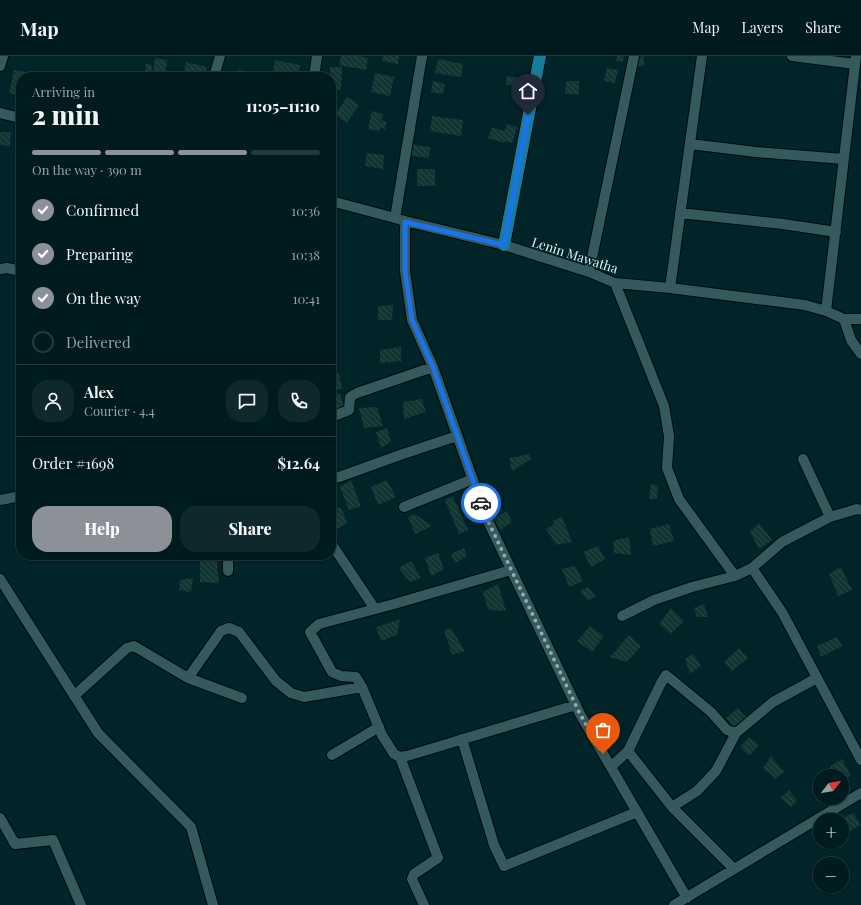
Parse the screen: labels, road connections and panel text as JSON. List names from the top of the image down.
{
  "streets": {
    "street": ["Lenin Mawatha"]
  },
  "north": "top right",
  "page": {
    "header": "Map",
    "nav": ["Map", "Layers", "Share"],
    "heading": ["2 min", "Arriving in", "11:05–11:10"],
    "panel": [
      "Alex",
      "Courier · 4.4",
      "Order #1698",
      "$12.64"
    ],
    "bar": "On the way · 390 m",
    "list": [
      ["Confirmed", "10:36"],
      ["Preparing", "10:38"],
      ["On the way", "10:41"],
      "Delivered"
    ],
    "buttons": ["Help", "Share"],
    "map_buttons": ["+", "−"]
  }
}
